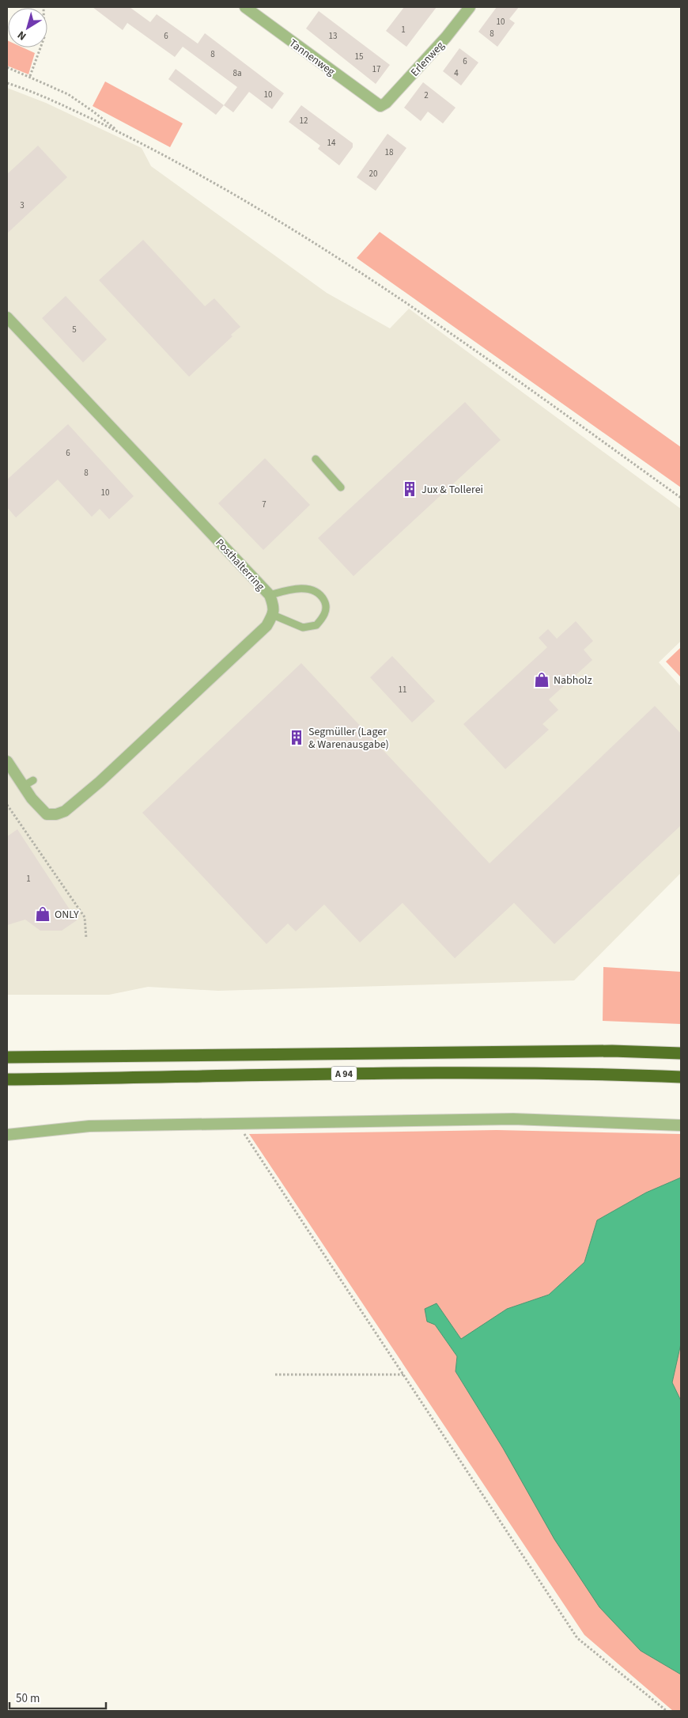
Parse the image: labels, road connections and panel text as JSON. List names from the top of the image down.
{
  "streets": {
    "highway": ["A 94"],
    "street": ["Tannenweg", "Erlenweg", "Posthalterring"]
  },
  "crossings": [
    ["Tannenweg", "Erlenweg"]
  ],
  "places": {
    "building": ["Jux & Tollerei", "Segmüller (Lager & Warenausgabe)"],
    "shop": ["Nabholz", "ONLY"]
  },
  "house_numbers": [
    "10",
    "1",
    "8",
    "6",
    "13",
    "8",
    "15",
    "6",
    "17",
    "8a",
    "4",
    "10",
    "2",
    "12",
    "14",
    "18",
    "20",
    "3",
    "5",
    "6",
    "8",
    "10",
    "7",
    "11",
    "1"
  ],
  "scale_bar": "50 m",
  "north": "bottom left"
}
